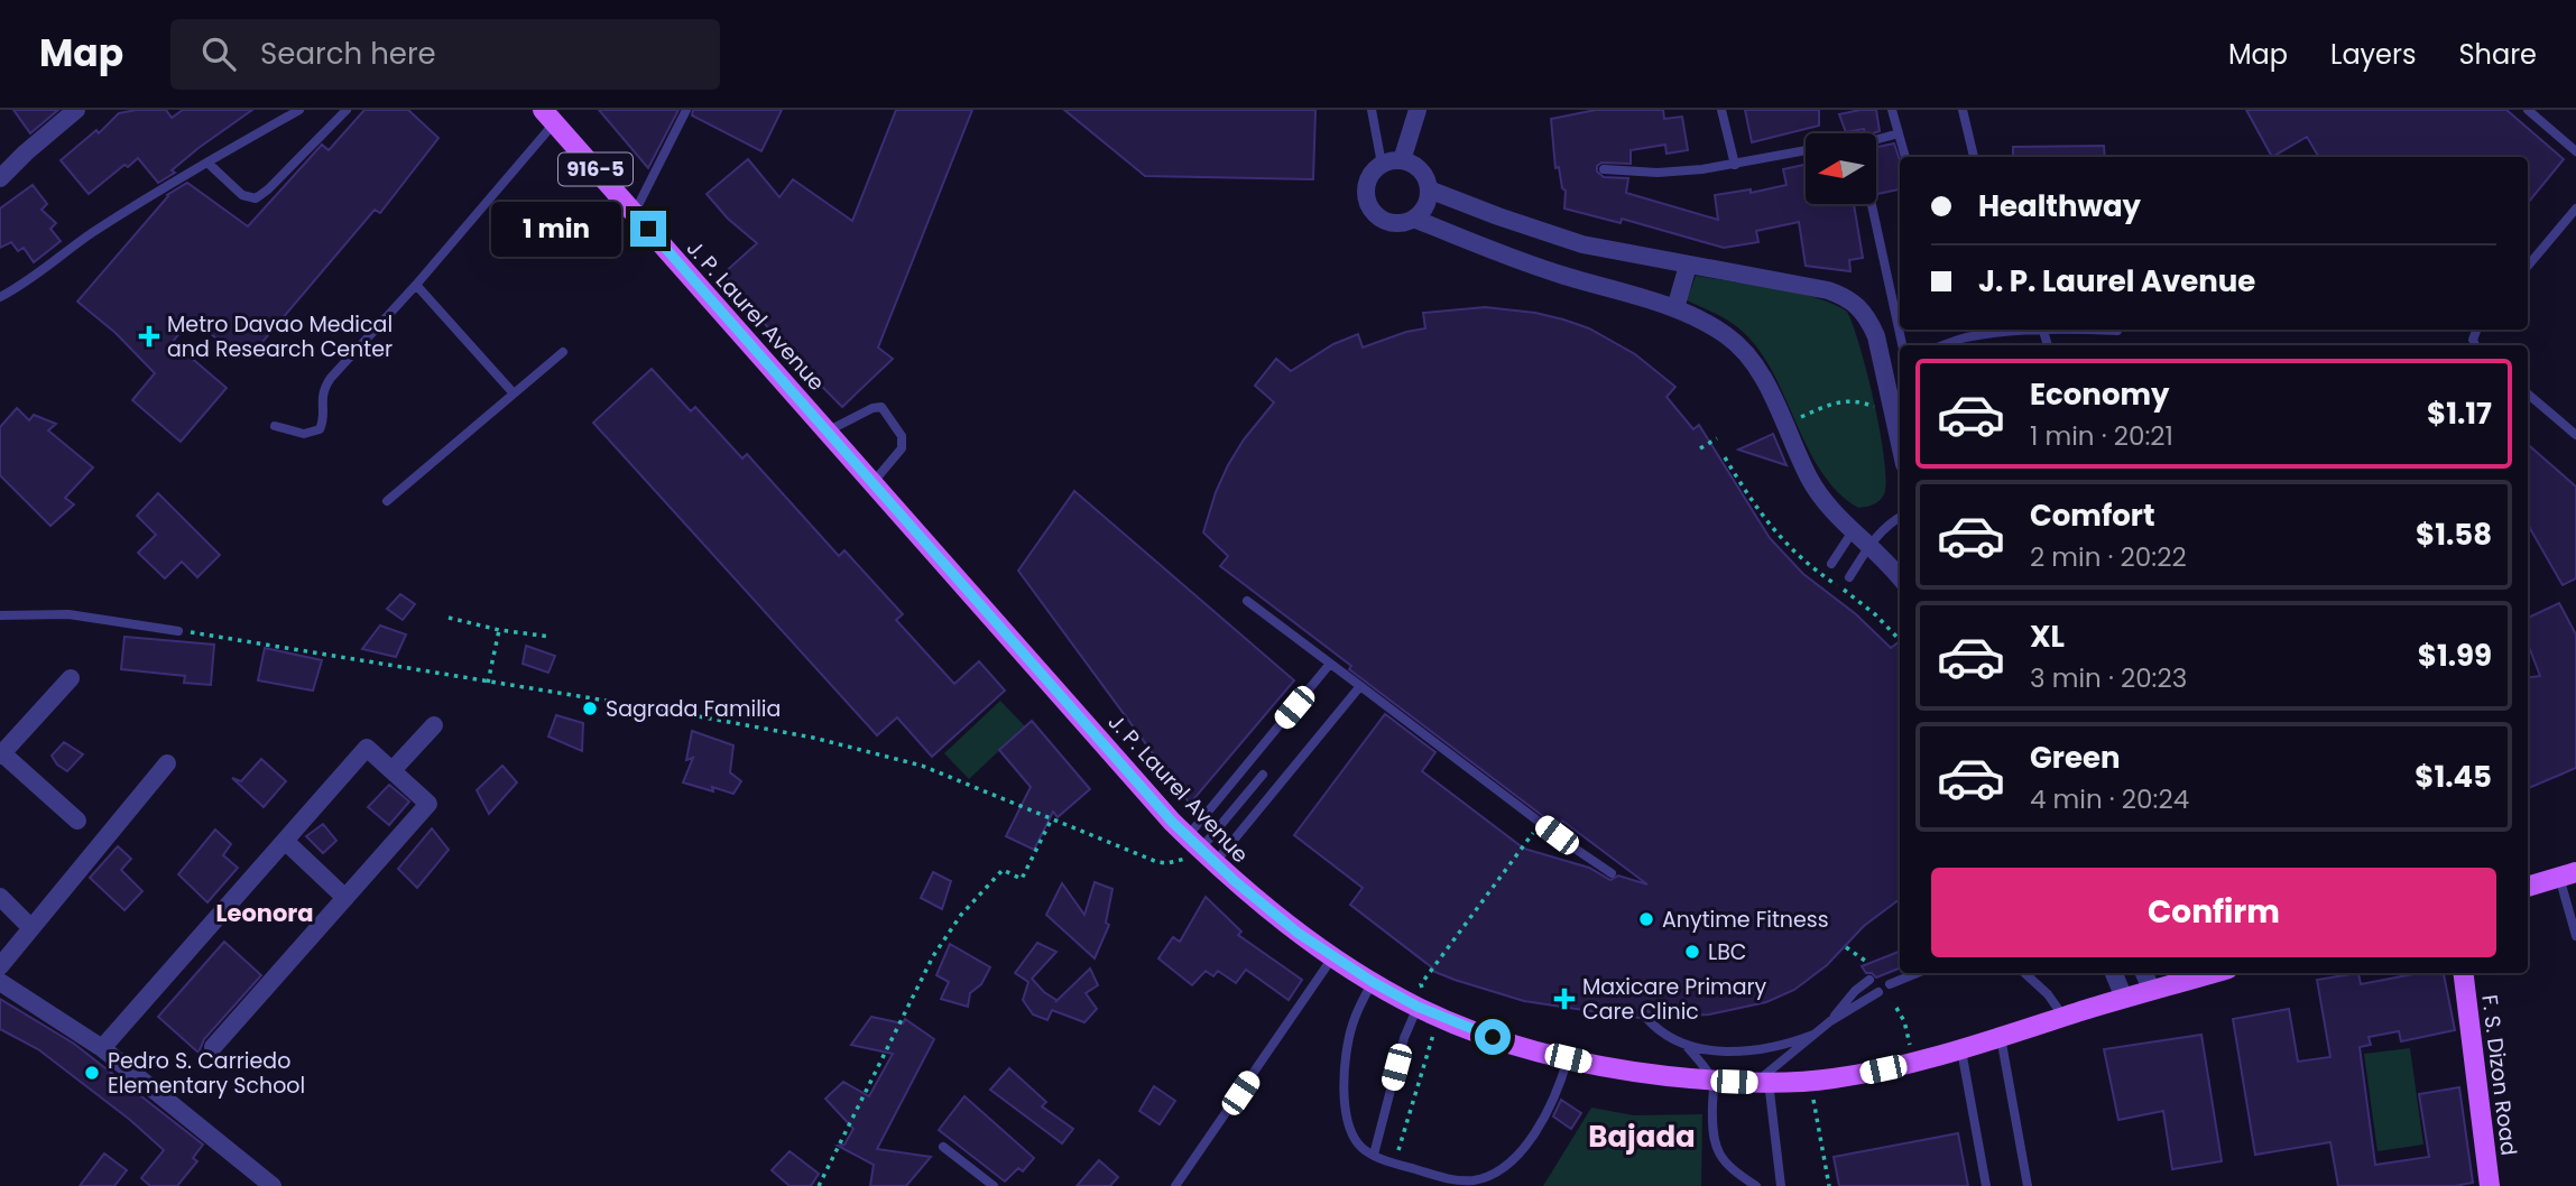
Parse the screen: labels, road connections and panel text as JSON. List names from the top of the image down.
{
  "streets": {
    "main road": ["916-5", "J. P. Laurel Avenue", "F. S. Dizon Road"]
  },
  "districts": ["Leonora", "Bajada"],
  "places": {
    "health": ["Metro Davao Medical and Research Center", "Maxicare Primary Care Clinic"],
    "other": [
      "Sagrada Familia",
      "Anytime Fitness",
      "LBC",
      "Pedro S. Carriedo Elementary School"
    ]
  },
  "north": "left",
  "page": {
    "header": "Map",
    "search": "Search here",
    "nav": ["Map", "Layers", "Share"],
    "banner": ["Healthway", "J. P. Laurel Avenue"],
    "bubble": "1 min",
    "list": [
      {
        "name": "Economy",
        "note": "1 min · 20:21",
        "value": "$1.17"
      },
      {
        "name": "Comfort",
        "note": "2 min · 20:22",
        "value": "$1.58"
      },
      {
        "name": "XL",
        "note": "3 min · 20:23",
        "value": "$1.99"
      },
      {
        "name": "Green",
        "note": "4 min · 20:24",
        "value": "$1.45"
      }
    ],
    "buttons": "Confirm"
  }
}
